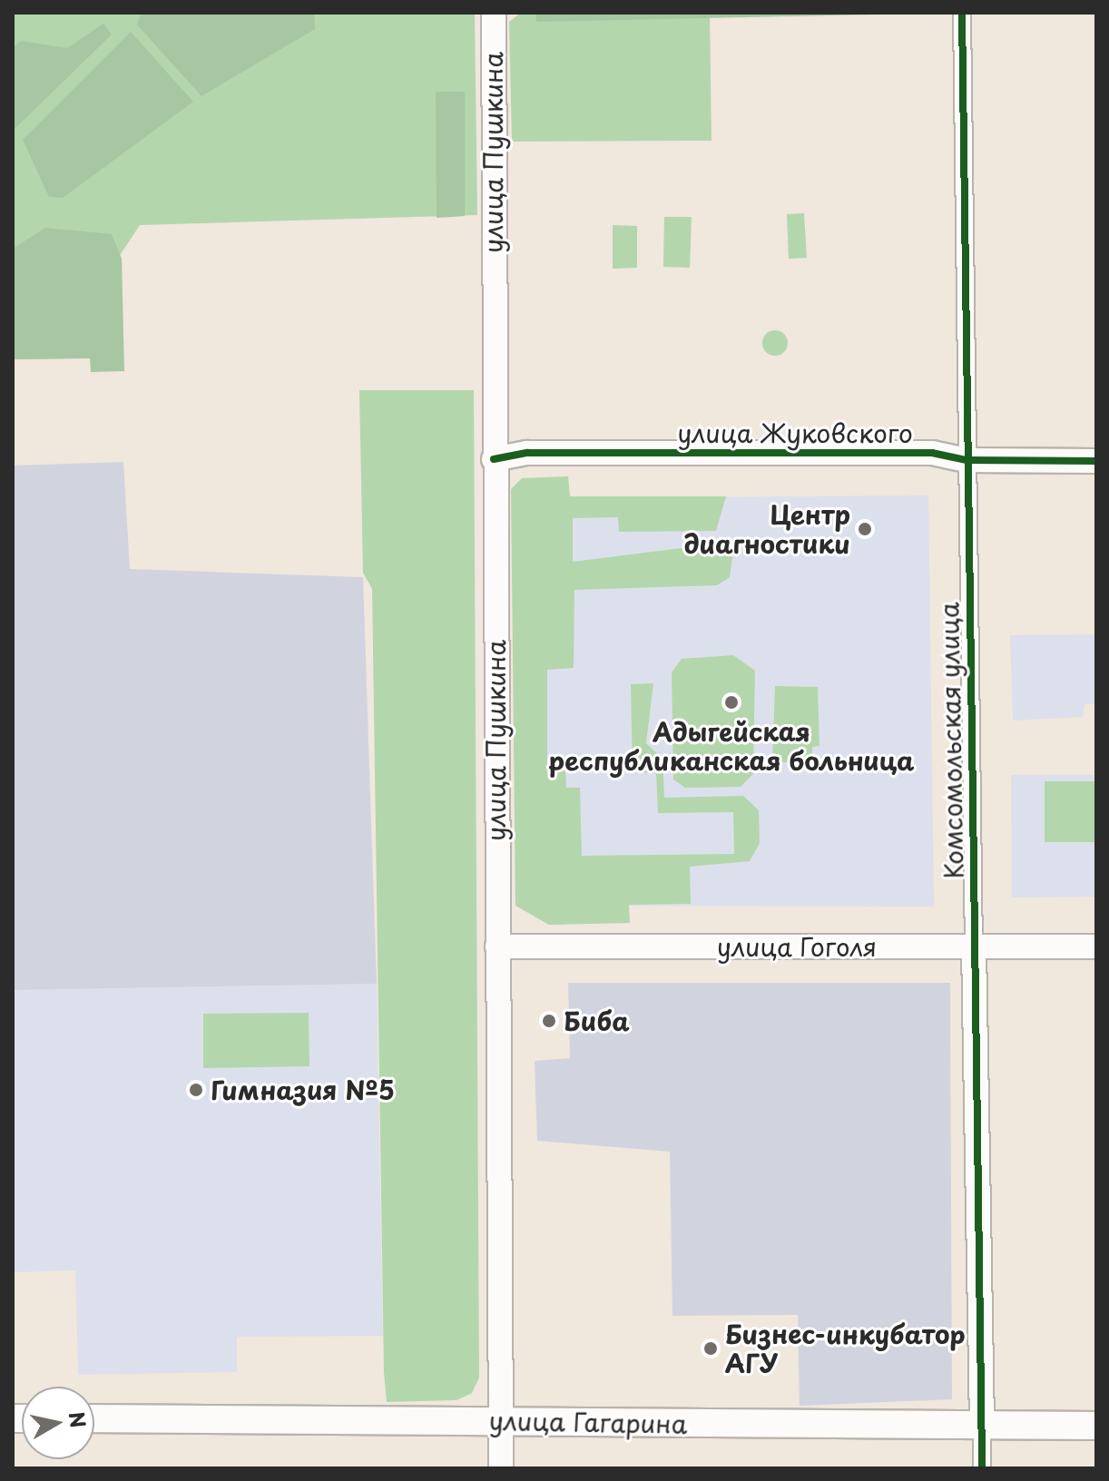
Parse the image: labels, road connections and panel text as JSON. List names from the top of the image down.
{
  "streets": {
    "main road": [
      "улица Пушкина",
      "улица Жуковского",
      "Комсомольская улица",
      "улица Гоголя",
      "улица Гагарина"
    ]
  },
  "crossings": [
    ["улица Пушкина", "улица Жуковского"],
    ["улица Пушкина", "улица Гоголя"],
    ["улица Пушкина", "улица Гагарина"],
    ["улица Жуковского", "Комсомольская улица"],
    ["Комсомольская улица", "улица Гоголя"],
    ["Комсомольская улица", "улица Гагарина"]
  ],
  "places": [
    "Центр диагностики",
    "Адыгейская республиканская больница",
    "Биба",
    "Гимназия №5",
    "Бизнес-инкубатор АГУ"
  ],
  "north": "right"
}
